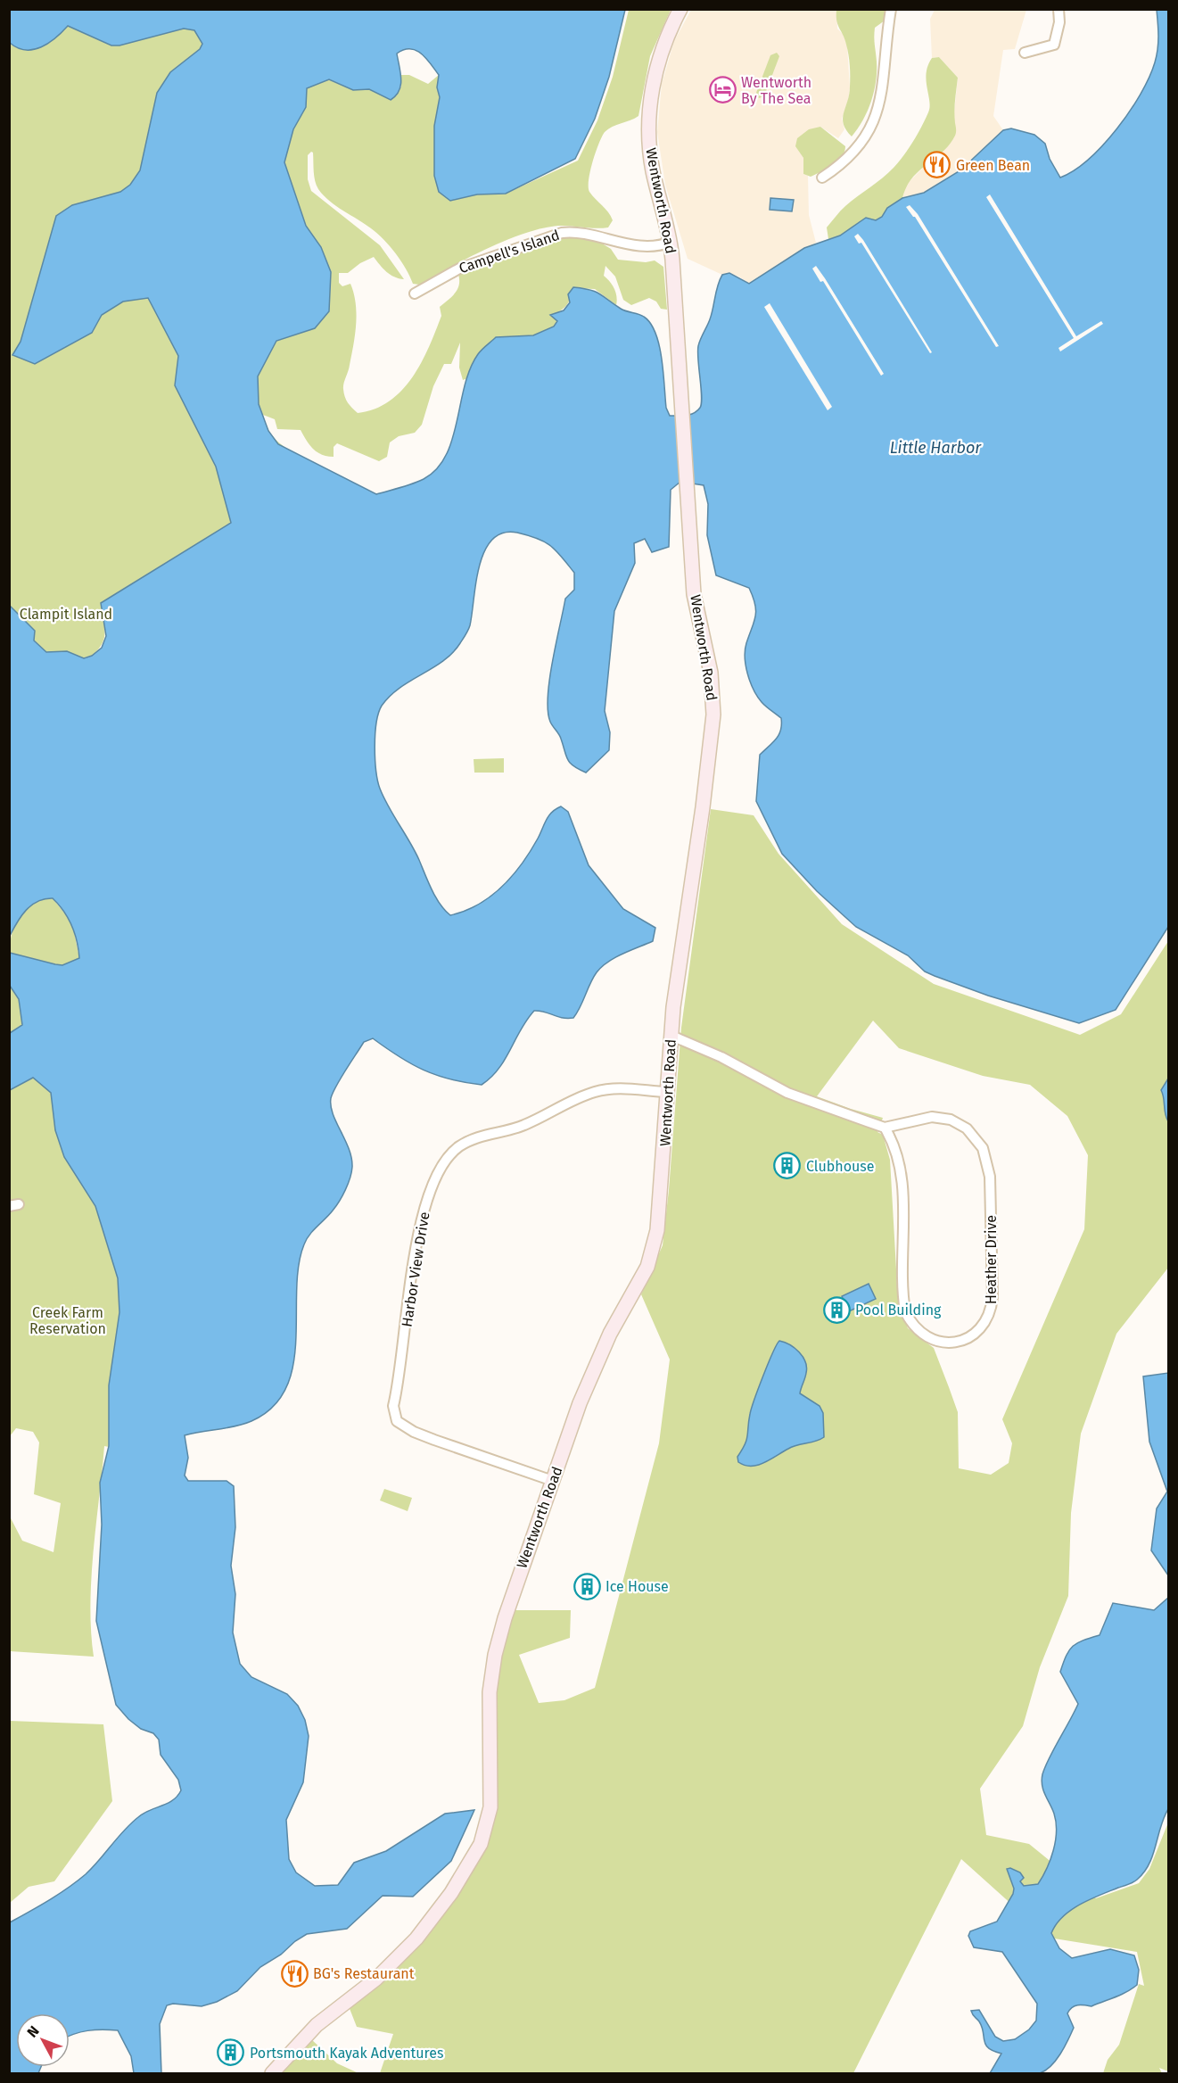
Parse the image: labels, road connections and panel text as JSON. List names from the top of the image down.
{
  "streets": {
    "main road": ["Wentworth Road"],
    "street": ["Campell's Island", "Heather Drive", "Harbor View Drive"]
  },
  "crossings": [
    ["Wentworth Road", "Campell's Island"],
    ["Wentworth Road", "Harbor View Drive"]
  ],
  "water": ["Little Harbor"],
  "parks": ["Clampit Island", "Creek Farm Reservation"],
  "places": {
    "hotel": ["Wentworth By The Sea"],
    "restaurant": ["Green Bean", "BG's Restaurant"],
    "building": [
      "Clubhouse",
      "Pool Building",
      "Ice House",
      "Portsmouth Kayak Adventures"
    ]
  },
  "north": "top left"
}
